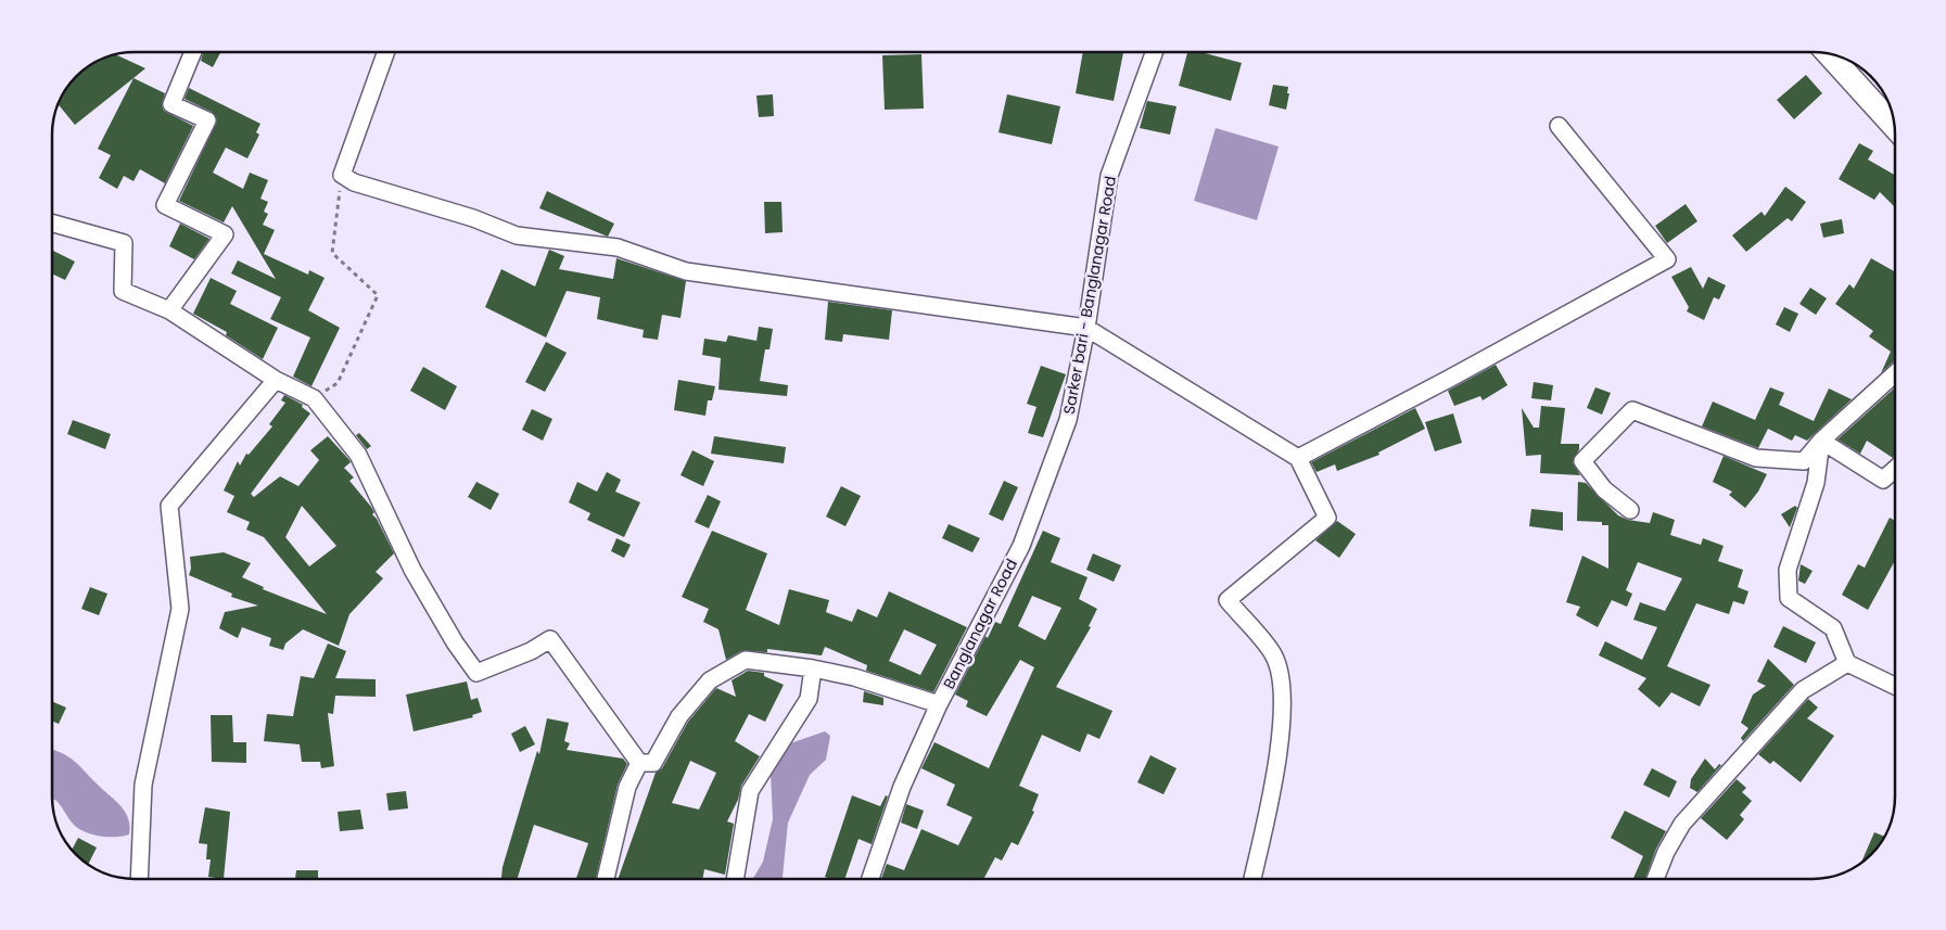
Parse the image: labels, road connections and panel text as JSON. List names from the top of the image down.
{
  "streets": {
    "street": ["Sarker bari - Banglanagar Road", "Banglanagar Road"]
  },
  "crossings": [
    ["Sarker bari - Banglanagar Road", "Banglanagar Road"]
  ]
}
